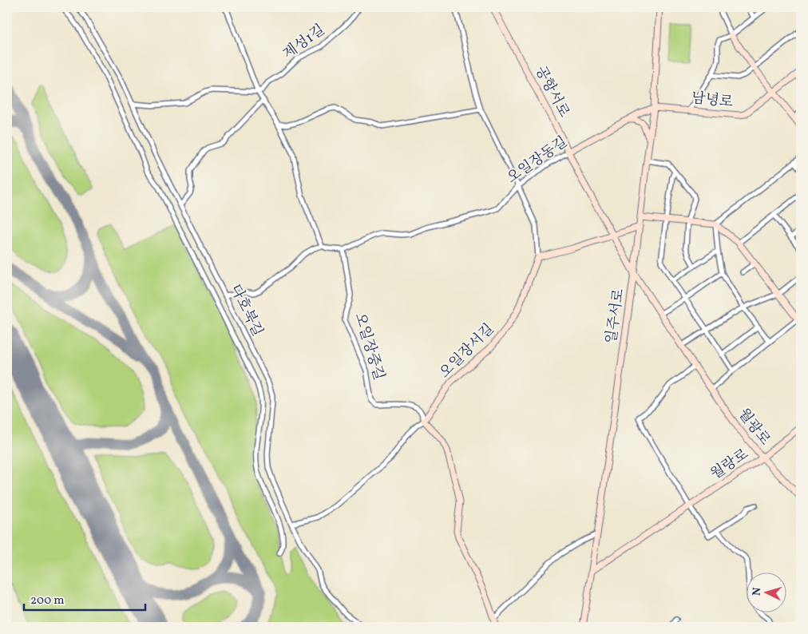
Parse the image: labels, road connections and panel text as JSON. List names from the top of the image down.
{
  "streets": {
    "street": [
      "제성1길",
      "공항서로",
      "남녕로",
      "오일장동길",
      "다호북길",
      "일주서로",
      "오일장중길",
      "오일장서길",
      "월광로",
      "월랑로"
    ]
  },
  "crossings": [
    ["공항서로", "오일장동길"],
    ["공항서로", "일주서로"],
    ["공항서로", "월광로"],
    ["남녕로", "오일장동길"],
    ["남녕로", "일주서로"],
    ["오일장동길", "일주서로"],
    ["오일장동길", "오일장중길"],
    ["다호북길", "오일장서길"],
    ["일주서로", "월광로"],
    ["일주서로", "월랑로"],
    ["오일장중길", "오일장서길"],
    ["월광로", "월랑로"]
  ],
  "scale_bar": "200 m",
  "north": "left"
}
